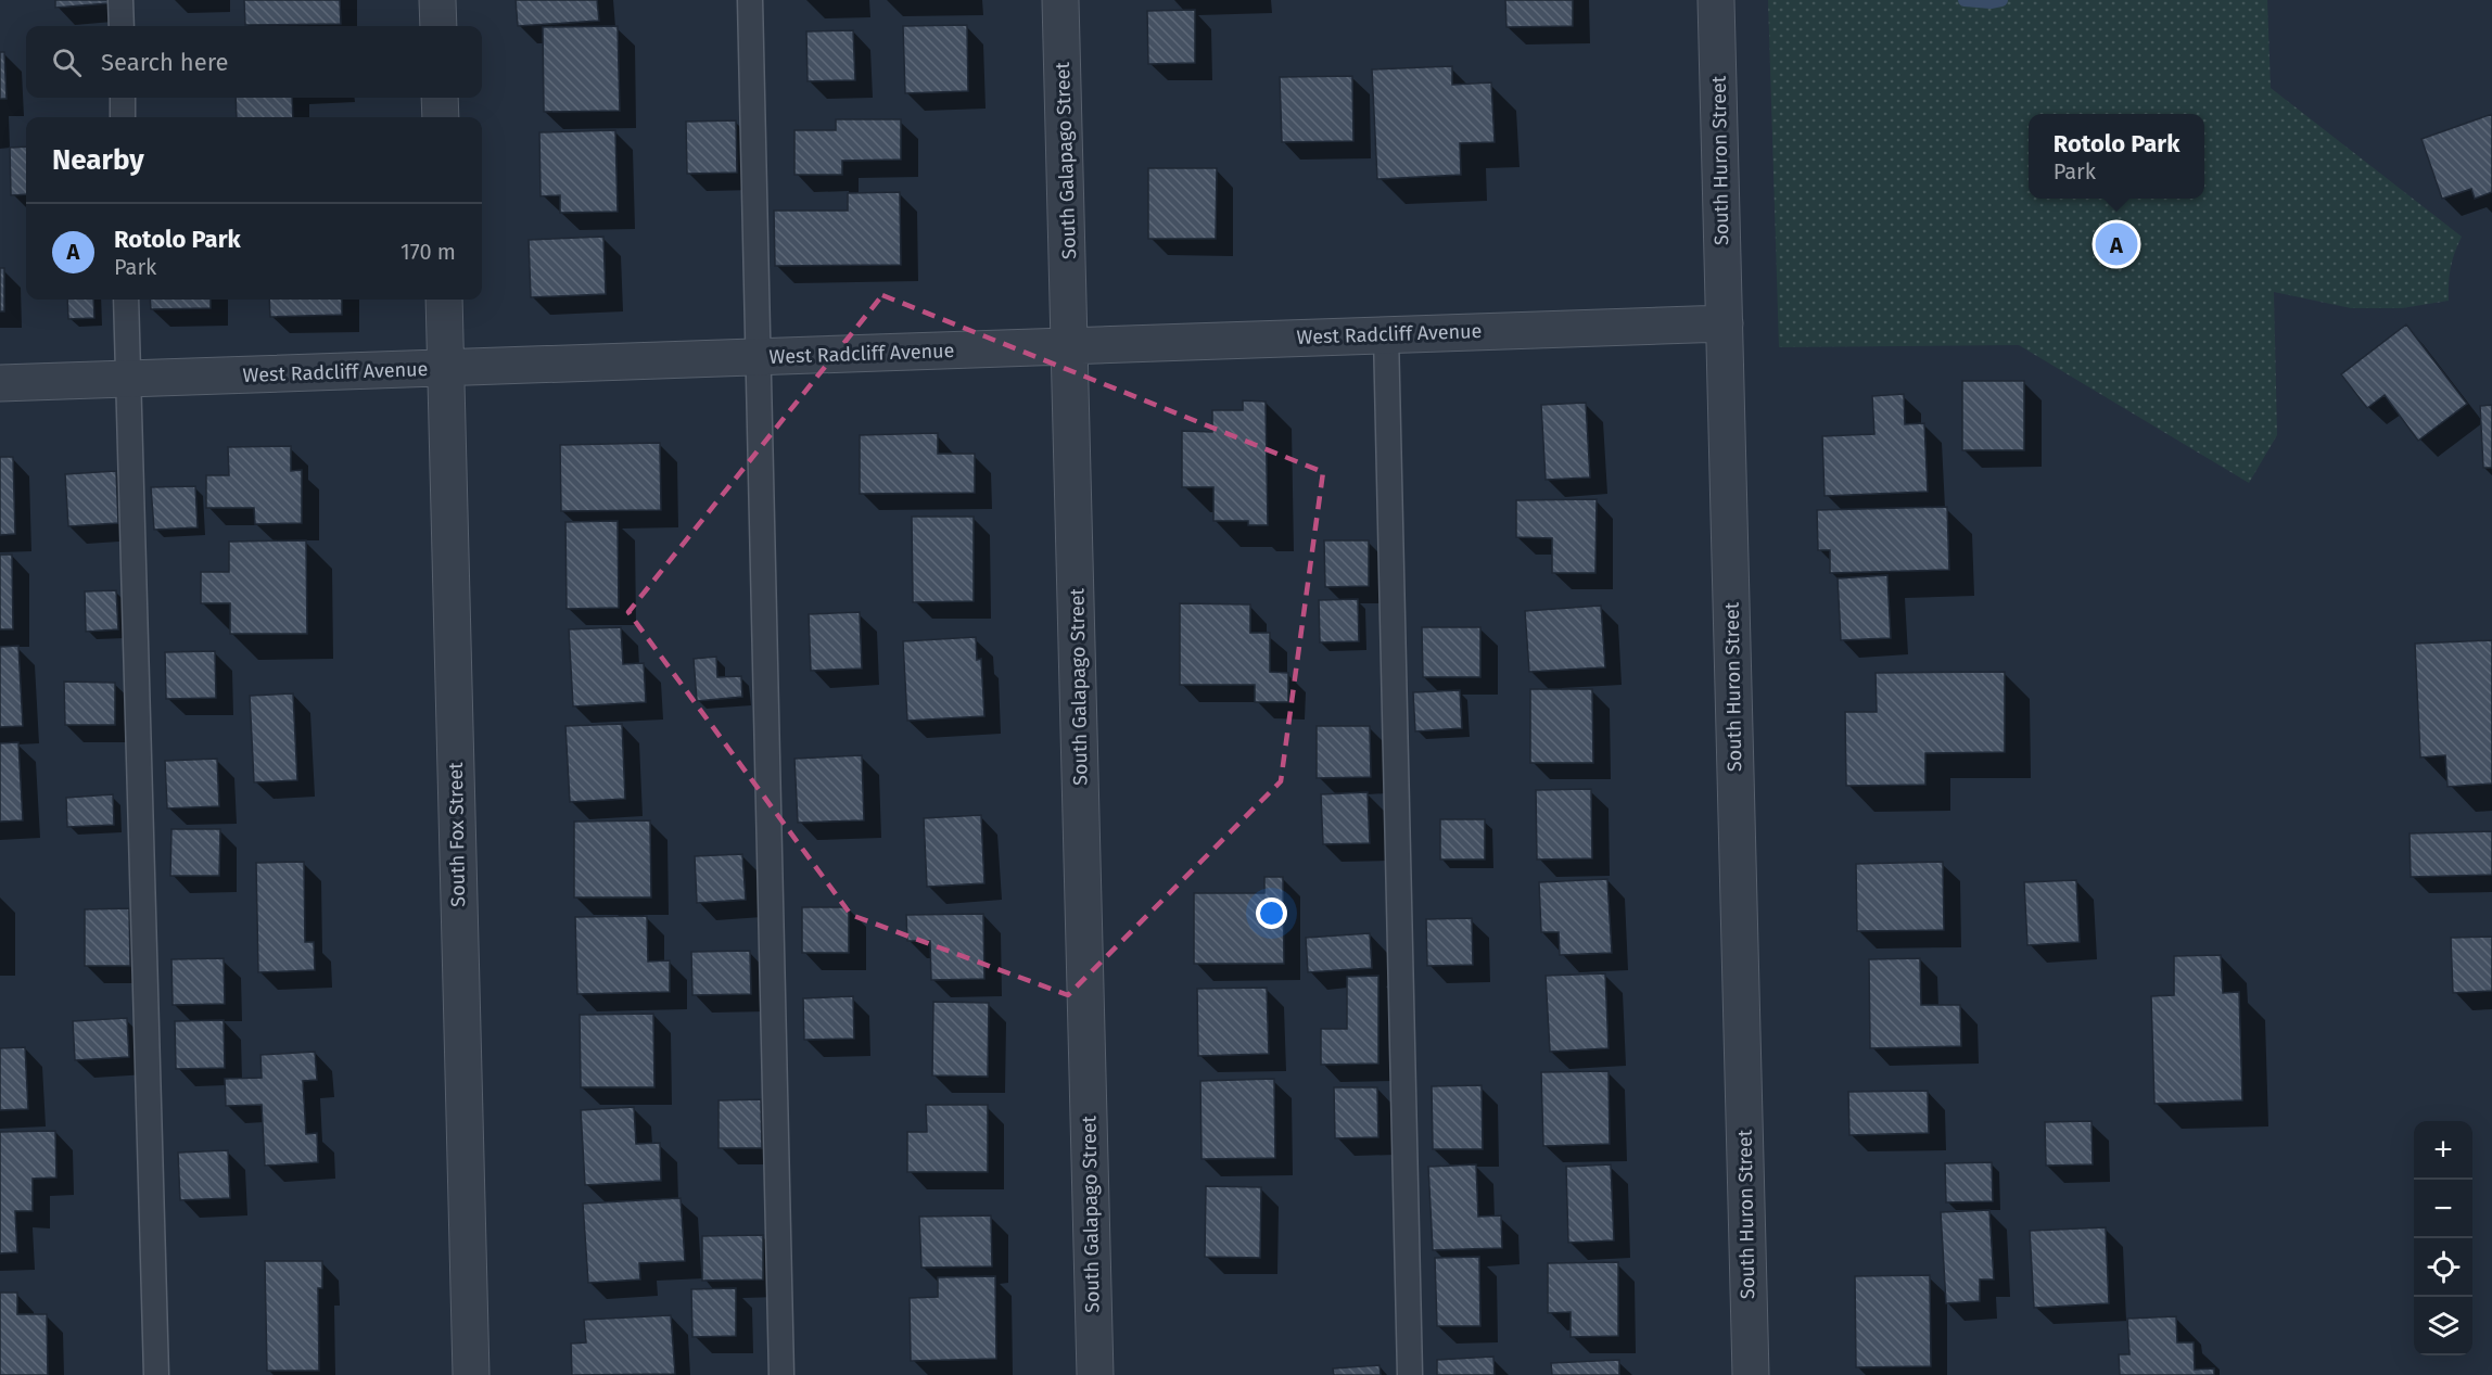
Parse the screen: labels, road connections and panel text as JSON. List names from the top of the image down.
{
  "streets": {
    "street": [
      "South Galapago Street",
      "South Huron Street",
      "West Radcliff Avenue",
      "South Fox Street"
    ]
  },
  "crossings": [
    ["South Galapago Street", "West Radcliff Avenue"],
    ["South Huron Street", "West Radcliff Avenue"],
    ["West Radcliff Avenue", "South Fox Street"]
  ],
  "page": {
    "search": "Search here",
    "popup": ["Rotolo Park", "Park"],
    "heading": "Nearby",
    "list": [
      {
        "mark": "A",
        "name": "Rotolo Park",
        "note": "Park",
        "value": "170 m"
      }
    ],
    "pins": "A",
    "map_buttons": ["+", "−"]
  }
}
